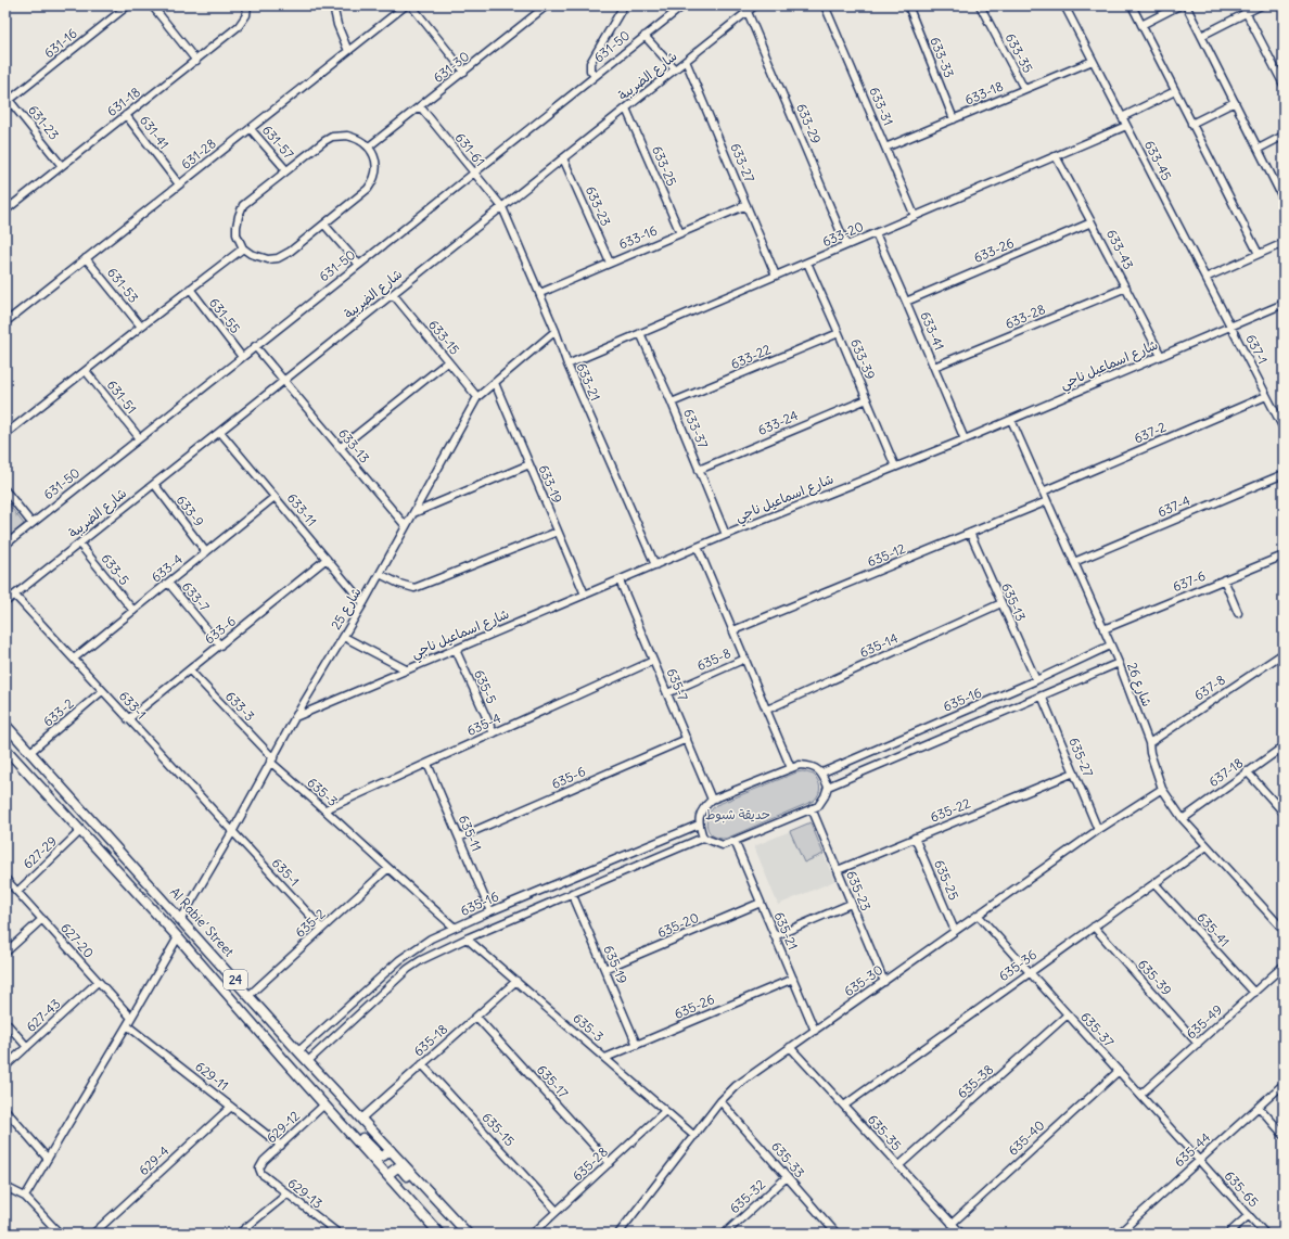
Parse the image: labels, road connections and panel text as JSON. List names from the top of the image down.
{
  "streets": {
    "main road": ["Al Rabie' Street", "24"],
    "street": [
      "631-16",
      "631-50",
      "633-35",
      "633-33",
      "631-30",
      "شارع الضريبة",
      "633-18",
      "631-18",
      "633-31",
      "631-23",
      "633-29",
      "631-41",
      "631-57",
      "631-61",
      "631-28",
      "633-45",
      "633-27",
      "633-25",
      "633-23",
      "633-20",
      "633-16",
      "633-43",
      "633-26",
      "631-53",
      "631-55",
      "633-28",
      "633-41",
      "633-15",
      "637-1",
      "633-22",
      "633-39",
      "شارع اسماعيل ناجي",
      "633-21",
      "631-51",
      "633-24",
      "633-37",
      "637-2",
      "633-13",
      "633-19",
      "637-4",
      "633-11",
      "633-9",
      "635-12",
      "633-4",
      "633-5",
      "637-6",
      "633-7",
      "635-13",
      "شارع 25",
      "633-6",
      "635-14",
      "635-8",
      "635-7",
      "شارع 26",
      "635-5",
      "637-8",
      "635-16",
      "633-1",
      "633-3",
      "633-2",
      "635-4",
      "635-27",
      "637-18",
      "635-6",
      "635-3",
      "635-22",
      "635-11",
      "627-29",
      "635-1",
      "635-25",
      "635-23",
      "635-2",
      "635-20",
      "635-41",
      "635-21",
      "627-20",
      "635-19",
      "635-36",
      "635-39",
      "635-30",
      "635-26",
      "627-43",
      "635-49",
      "635-37",
      "635-18",
      "629-11",
      "635-17",
      "635-38",
      "629-12",
      "635-15",
      "635-35",
      "635-40",
      "635-44",
      "635-33",
      "629-4",
      "635-28",
      "635-65",
      "629-13",
      "635-32"
    ]
  },
  "crossings": [
    ["631-16", "631-23"],
    ["631-50", "631-61"],
    ["631-50", "631-55"],
    ["631-50", "631-51"],
    ["631-50", "633-13"],
    ["633-35", "633-18"],
    ["633-33", "633-18"],
    ["631-30", "631-61"],
    ["شارع الضريبة", "633-29"],
    ["شارع الضريبة", "631-61"],
    ["شارع الضريبة", "633-27"],
    ["شارع الضريبة", "633-25"],
    ["شارع الضريبة", "633-23"],
    ["شارع الضريبة", "633-15"],
    ["شارع الضريبة", "633-21"],
    ["شارع الضريبة", "633-13"],
    ["شارع الضريبة", "633-11"],
    ["شارع الضريبة", "633-9"],
    ["شارع الضريبة", "633-5"],
    ["شارع الضريبة", "633-1"],
    ["633-18", "633-31"],
    ["633-18", "633-45"],
    ["631-18", "631-23"],
    ["631-18", "631-41"],
    ["633-31", "633-20"],
    ["633-29", "633-20"],
    ["631-41", "631-28"],
    ["631-57", "631-28"],
    ["631-61", "633-21"],
    ["631-28", "631-53"],
    ["633-45", "633-20"],
    ["633-45", "637-1"],
    ["633-45", "شارع اسماعيل ناجي"],
    ["633-27", "633-20"],
    ["633-27", "633-16"],
    ["633-25", "633-16"],
    ["633-23", "633-16"],
    ["633-20", "633-43"],
    ["633-20", "633-41"],
    ["633-20", "633-39"],
    ["633-20", "633-21"],
    ["633-20", "633-37"],
    ["633-16", "633-21"],
    ["633-43", "633-26"],
    ["633-43", "633-28"],
    ["633-43", "شارع اسماعيل ناجي"],
    ["633-26", "633-41"],
    ["633-28", "633-41"],
    ["633-41", "شارع اسماعيل ناجي"],
    ["633-15", "شارع 25"],
    ["637-1", "شارع اسماعيل ناجي"],
    ["637-1", "637-2"],
    ["633-22", "633-39"],
    ["633-22", "633-37"],
    ["633-39", "شارع اسماعيل ناجي"],
    ["633-39", "633-24"],
    ["شارع اسماعيل ناجي", "633-21"],
    ["شارع اسماعيل ناجي", "633-37"],
    ["شارع اسماعيل ناجي", "633-19"],
    ["شارع اسماعيل ناجي", "شارع 25"],
    ["شارع اسماعيل ناجي", "635-7"],
    ["شارع اسماعيل ناجي", "شارع 26"],
    ["شارع اسماعيل ناجي", "635-5"],
    ["633-21", "شارع 25"],
    ["633-24", "633-37"],
    ["637-2", "شارع 26"],
    ["633-13", "شارع 25"],
    ["633-19", "شارع 25"],
    ["637-4", "شارع 26"],
    ["633-11", "633-4"],
    ["633-11", "شارع 25"],
    ["633-11", "633-6"],
    ["633-9", "633-4"],
    ["635-12", "635-13"],
    ["635-12", "شارع 26"],
    ["633-4", "633-5"],
    ["633-4", "633-7"],
    ["633-4", "633-1"],
    ["637-6", "شارع 26"],
    ["633-7", "633-6"],
    ["635-13", "635-14"],
    ["635-13", "635-16"],
    ["شارع 25", "633-1"],
    ["شارع 25", "633-3"],
    ["شارع 25", "635-3"],
    ["شارع 25", "635-1"],
    ["شارع 25", "Al Rabie' Street"],
    ["633-6", "633-1"],
    ["633-6", "633-3"],
    ["635-8", "635-7"],
    ["635-7", "635-4"],
    ["635-7", "635-6"],
    ["شارع 26", "637-8"],
    ["شارع 26", "635-16"],
    ["شارع 26", "637-18"],
    ["شارع 26", "635-36"],
    ["شارع 26", "635-30"],
    ["635-5", "635-4"],
    ["635-16", "635-27"],
    ["635-16", "635-3"],
    ["635-16", "635-11"],
    ["635-16", "Al Rabie' Street"],
    ["635-16", "635-19"],
    ["633-1", "633-2"],
    ["633-1", "635-1"],
    ["633-3", "635-3"],
    ["633-2", "Al Rabie' Street"],
    ["635-4", "635-3"],
    ["635-4", "635-11"],
    ["635-27", "635-22"],
    ["635-27", "635-30"],
    ["635-6", "635-11"],
    ["635-3", "635-2"],
    ["635-3", "635-30"],
    ["635-3", "635-26"],
    ["635-3", "635-18"],
    ["635-3", "635-28"],
    ["635-22", "635-25"],
    ["635-22", "635-23"],
    ["627-29", "627-20"],
    ["627-29", "24"],
    ["635-1", "635-2"],
    ["635-25", "635-30"],
    ["635-23", "635-30"],
    ["Al Rabie' Street", "635-2"],
    ["Al Rabie' Street", "635-18"],
    ["635-20", "635-21"],
    ["635-20", "635-19"],
    ["635-41", "635-36"],
    ["635-41", "635-49"],
    ["635-21", "635-30"],
    ["635-21", "635-26"],
    ["627-20", "627-43"],
    ["635-19", "635-26"],
    ["635-36", "635-39"],
    ["635-36", "635-37"],
    ["635-36", "635-35"],
    ["635-39", "635-49"],
    ["24", "629-12"],
    ["635-30", "635-37"],
    ["635-30", "635-35"],
    ["635-30", "635-33"],
    ["635-49", "635-37"],
    ["635-37", "635-38"],
    ["635-37", "635-40"],
    ["635-37", "635-44"],
    ["635-37", "635-65"],
    ["635-18", "635-17"],
    ["635-18", "635-15"],
    ["629-11", "629-12"],
    ["629-11", "629-4"],
    ["635-17", "635-28"],
    ["635-38", "635-35"],
    ["629-12", "629-13"],
    ["635-15", "635-28"],
    ["635-35", "635-40"],
    ["635-44", "635-65"],
    ["635-33", "635-32"]
  ],
  "parks": ["حديقة شبوط"]
}
